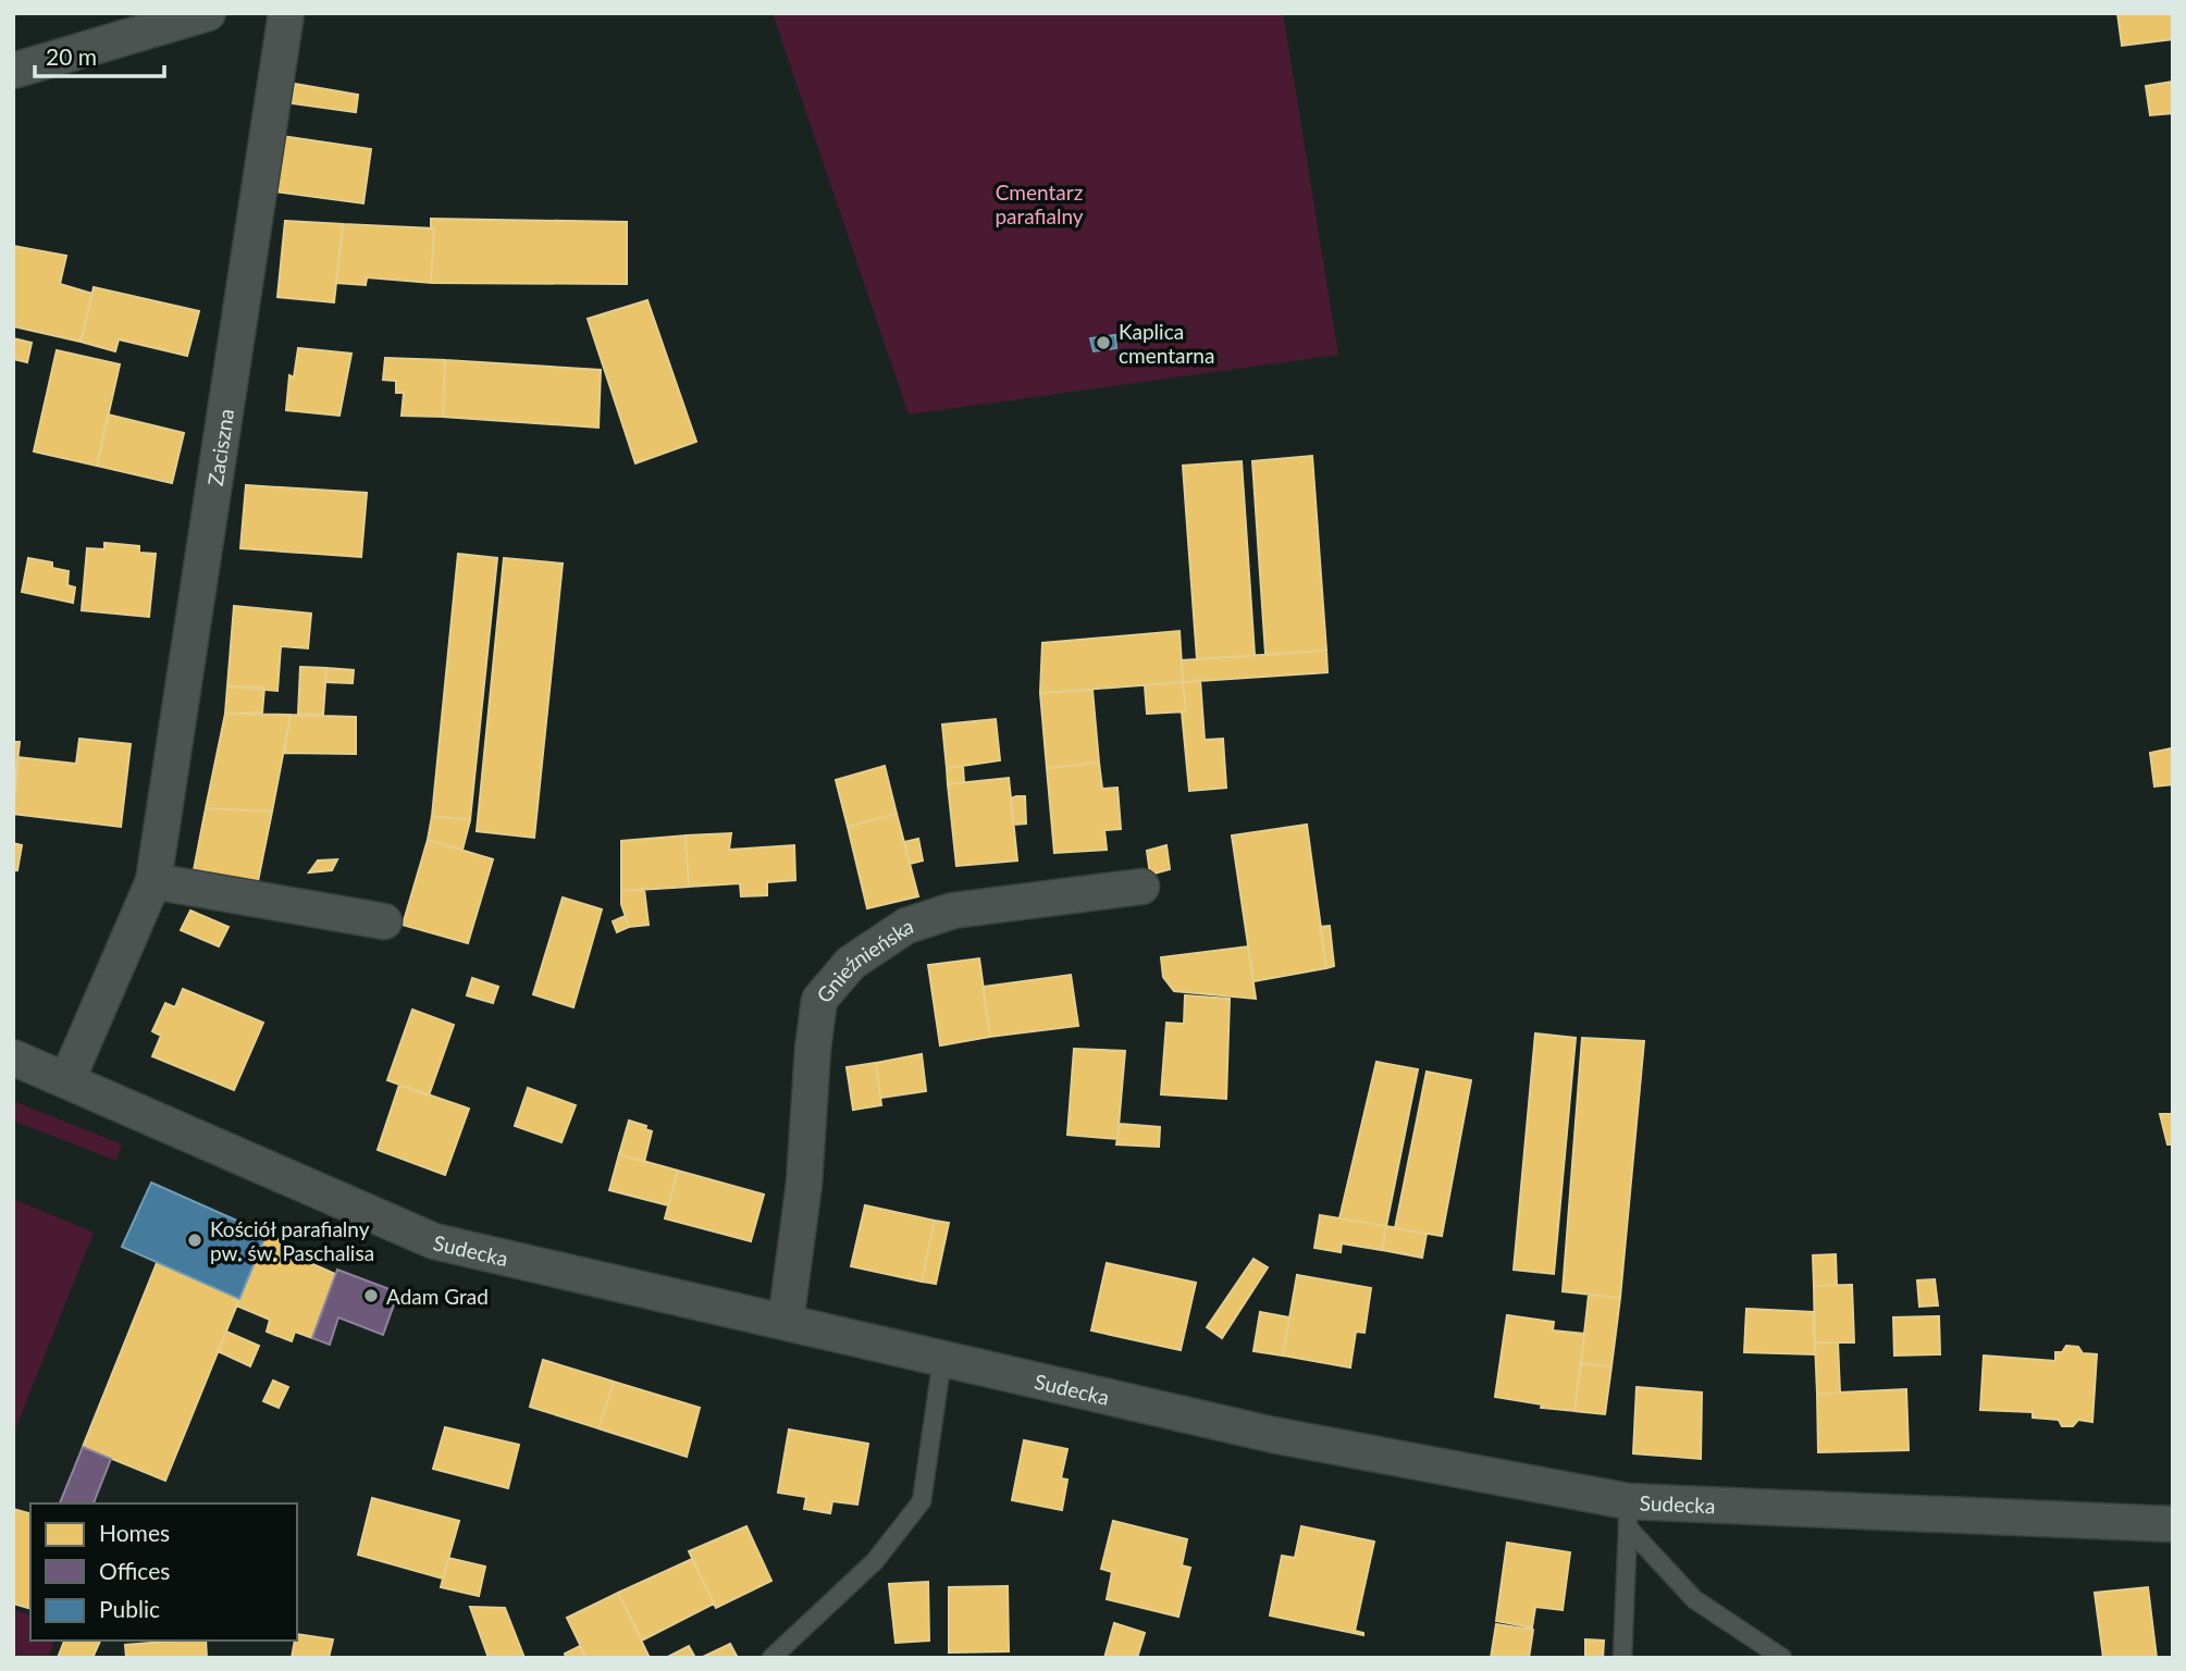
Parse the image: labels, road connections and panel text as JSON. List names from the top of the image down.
{
  "streets": {
    "street": ["Zaciszna", "Gnieźnieńska", "Sudecka"]
  },
  "crossings": [
    ["Zaciszna", "Sudecka"],
    ["Gnieźnieńska", "Sudecka"]
  ],
  "parks": ["Cmentarz parafialny"],
  "places": ["Kaplica cmentarna", "Kościół parafialny pw. św. Paschalisa", "Adam Grad"],
  "legend": ["Homes", "Offices", "Public"],
  "scale_bar": "20 m"
}
